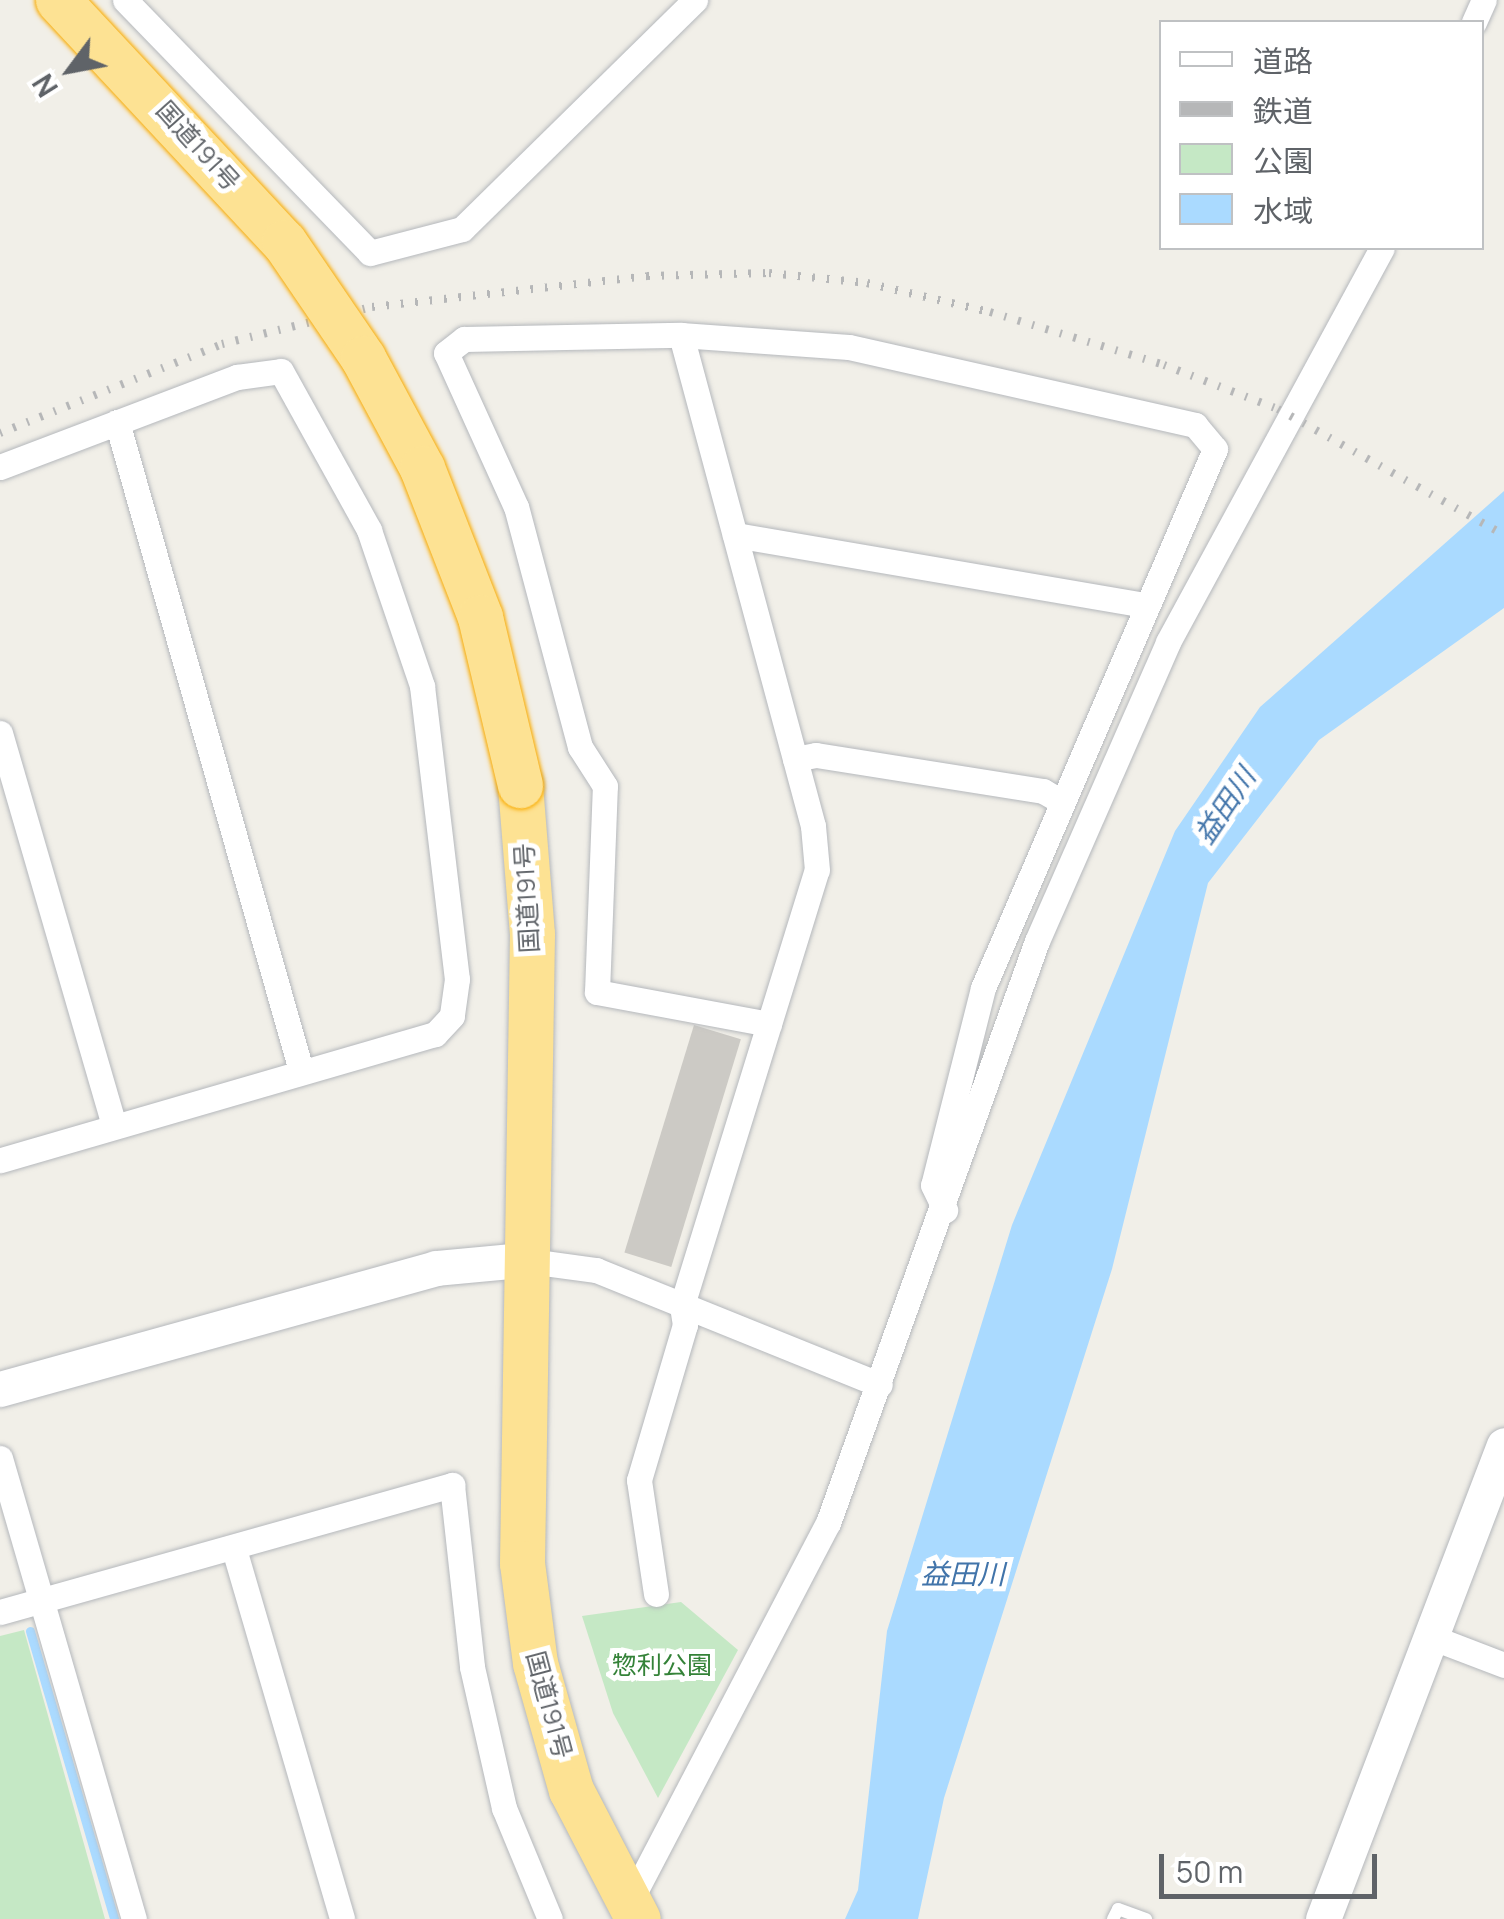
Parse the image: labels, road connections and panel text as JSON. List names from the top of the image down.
{
  "streets": {
    "highway": ["国道191号"]
  },
  "water": ["益田川"],
  "parks": ["惣利公園"],
  "legend": [
    "道路",
    "鉄道",
    "公園",
    "水域"
  ],
  "scale_bar": "50 m",
  "north": "bottom left"
}
